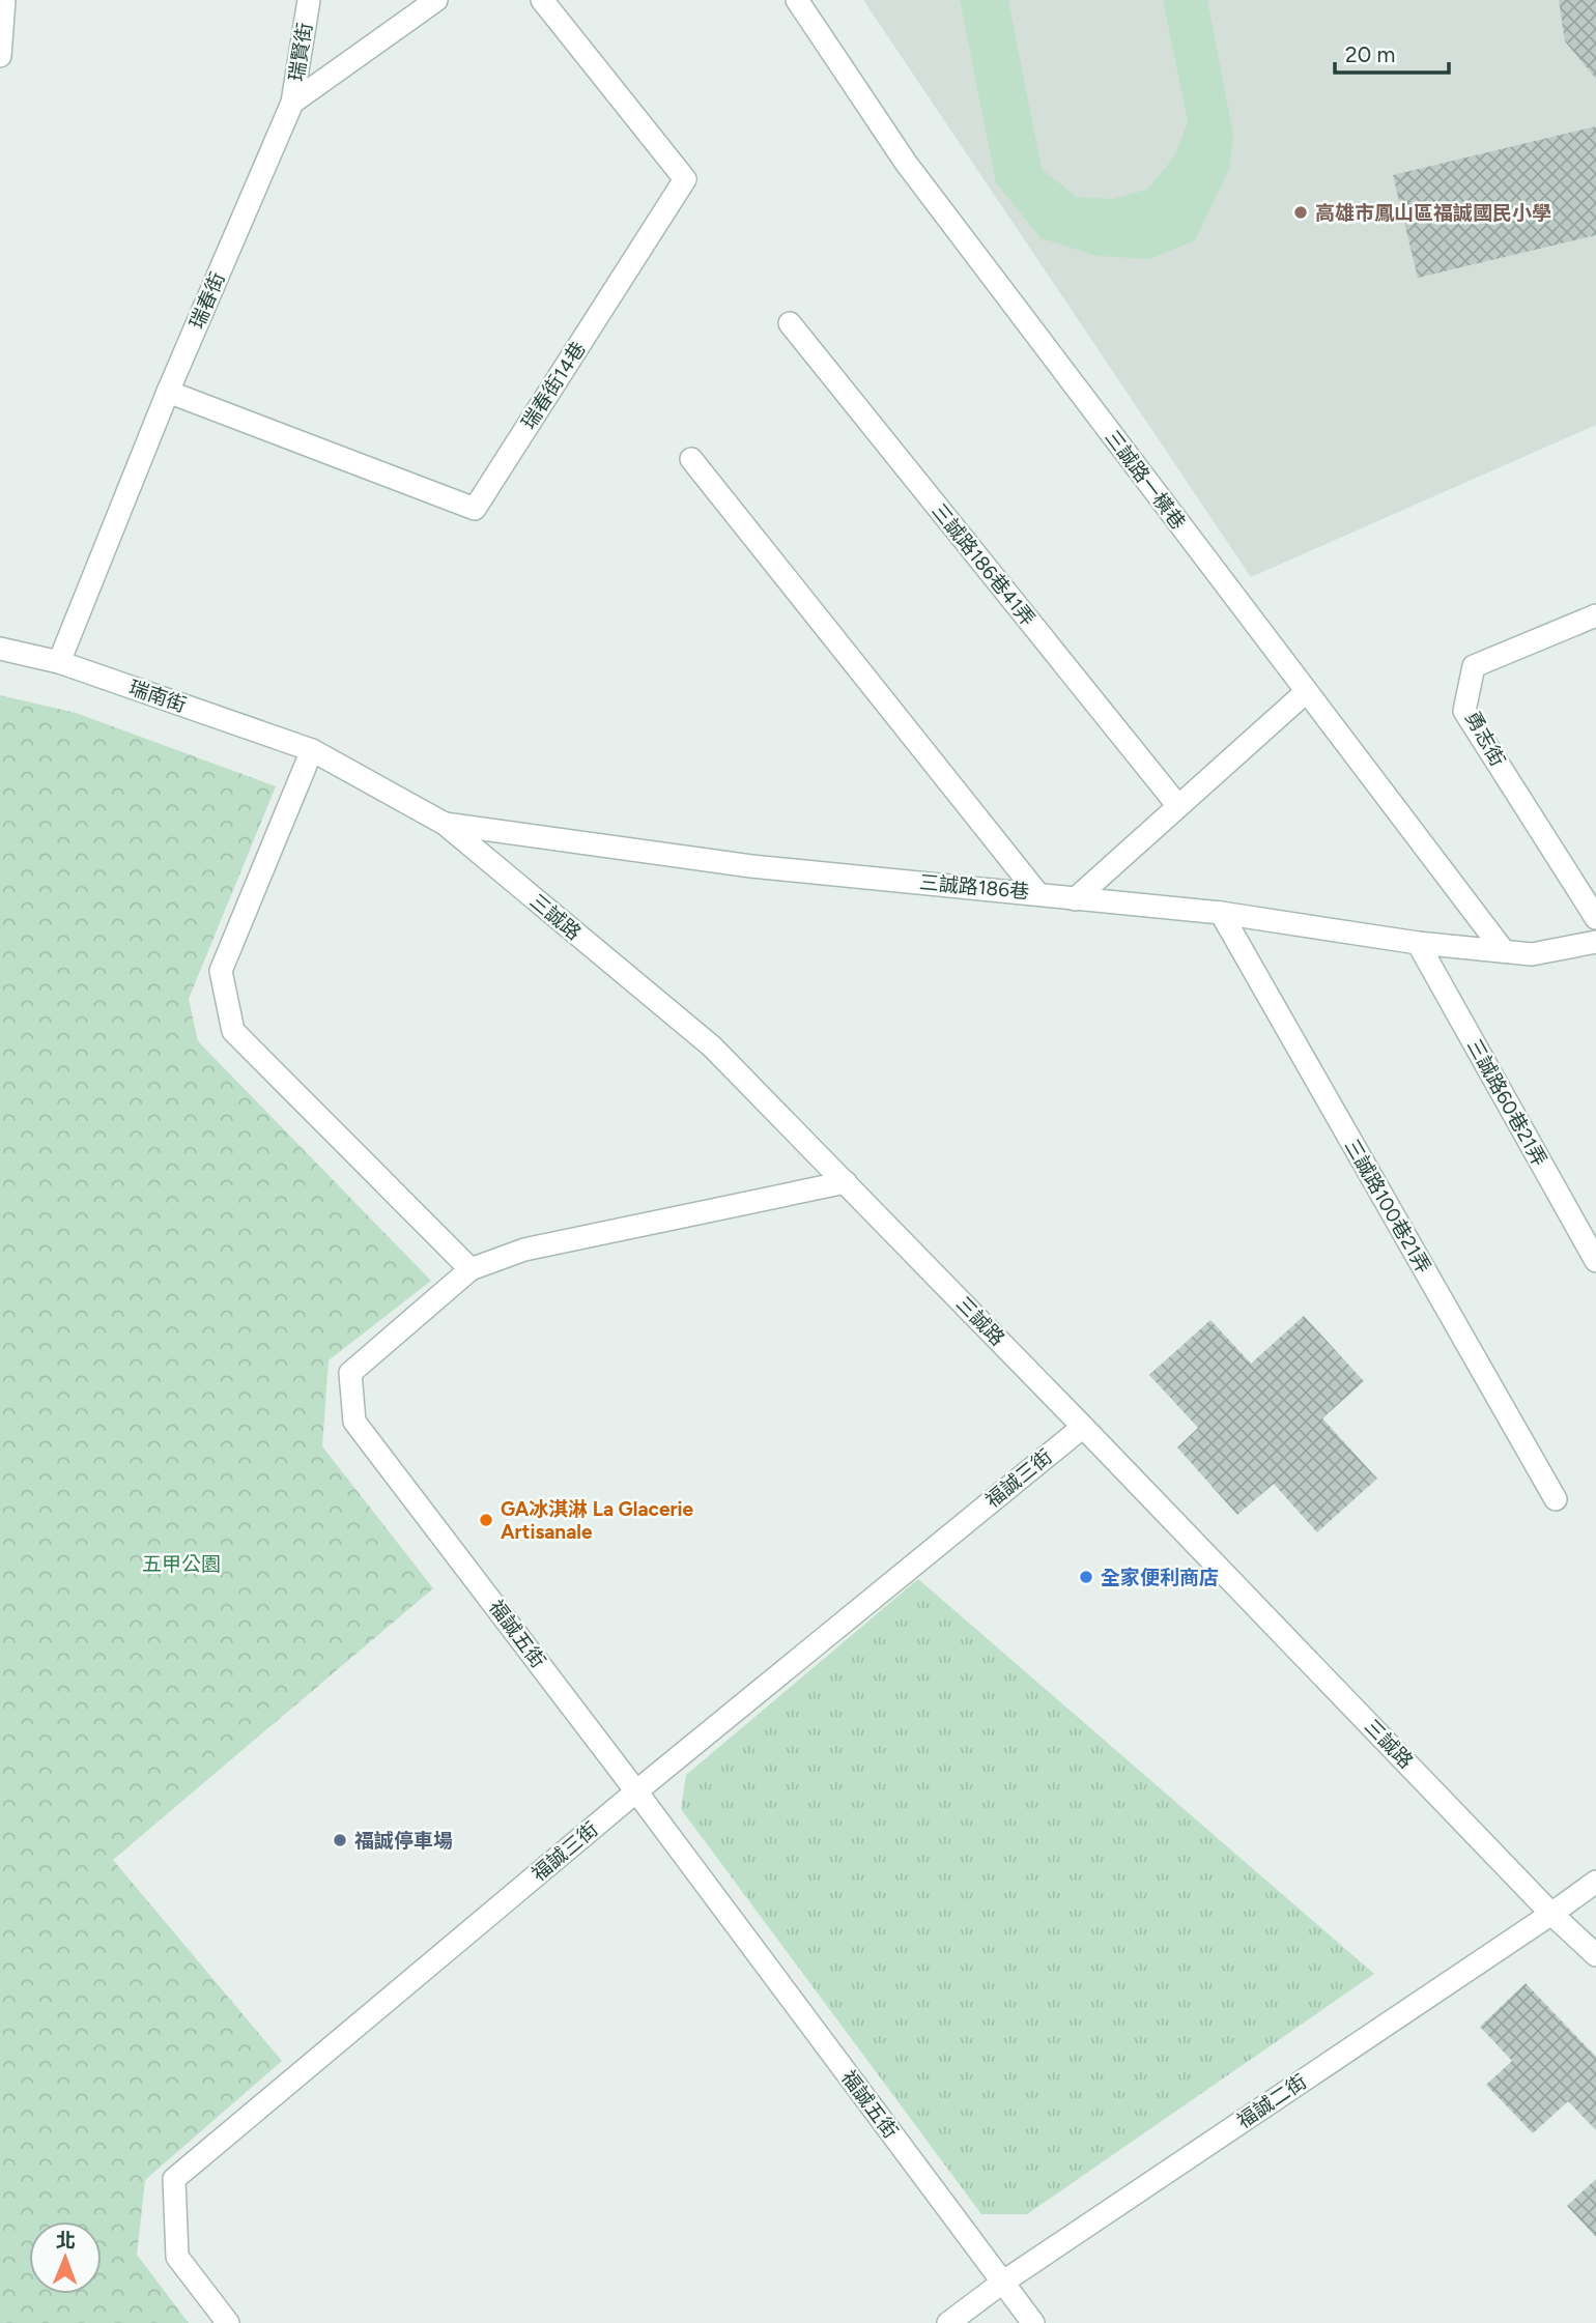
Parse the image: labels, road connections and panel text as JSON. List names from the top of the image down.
{
  "streets": {
    "street": [
      "瑞賢街",
      "瑞春街",
      "瑞春街14巷",
      "三誠路一橫巷",
      "三誠路186巷41弄",
      "瑞南街",
      "勇志街",
      "三誠路186巷",
      "三誠路",
      "三誠路60巷21弄",
      "三誠路100巷21弄",
      "福誠三街",
      "福誠五街",
      "福誠二街"
    ]
  },
  "crossings": [
    ["瑞賢街", "瑞春街"],
    ["瑞春街", "瑞春街14巷"],
    ["瑞春街", "瑞南街"],
    ["三誠路一橫巷", "三誠路186巷"],
    ["瑞南街", "三誠路"],
    ["三誠路186巷", "三誠路"],
    ["三誠路186巷", "三誠路60巷21弄"],
    ["三誠路186巷", "三誠路100巷21弄"],
    ["三誠路", "福誠三街"],
    ["三誠路", "福誠五街"],
    ["三誠路", "福誠二街"],
    ["福誠三街", "福誠五街"],
    ["福誠五街", "福誠二街"]
  ],
  "parks": ["五甲公園"],
  "places": [
    "高雄市鳳山區福誠國民小學",
    "GA冰淇淋 La Glacerie Artisanale",
    "全家便利商店",
    "福誠停車場"
  ],
  "scale_bar": "20 m",
  "north": "top"
}
